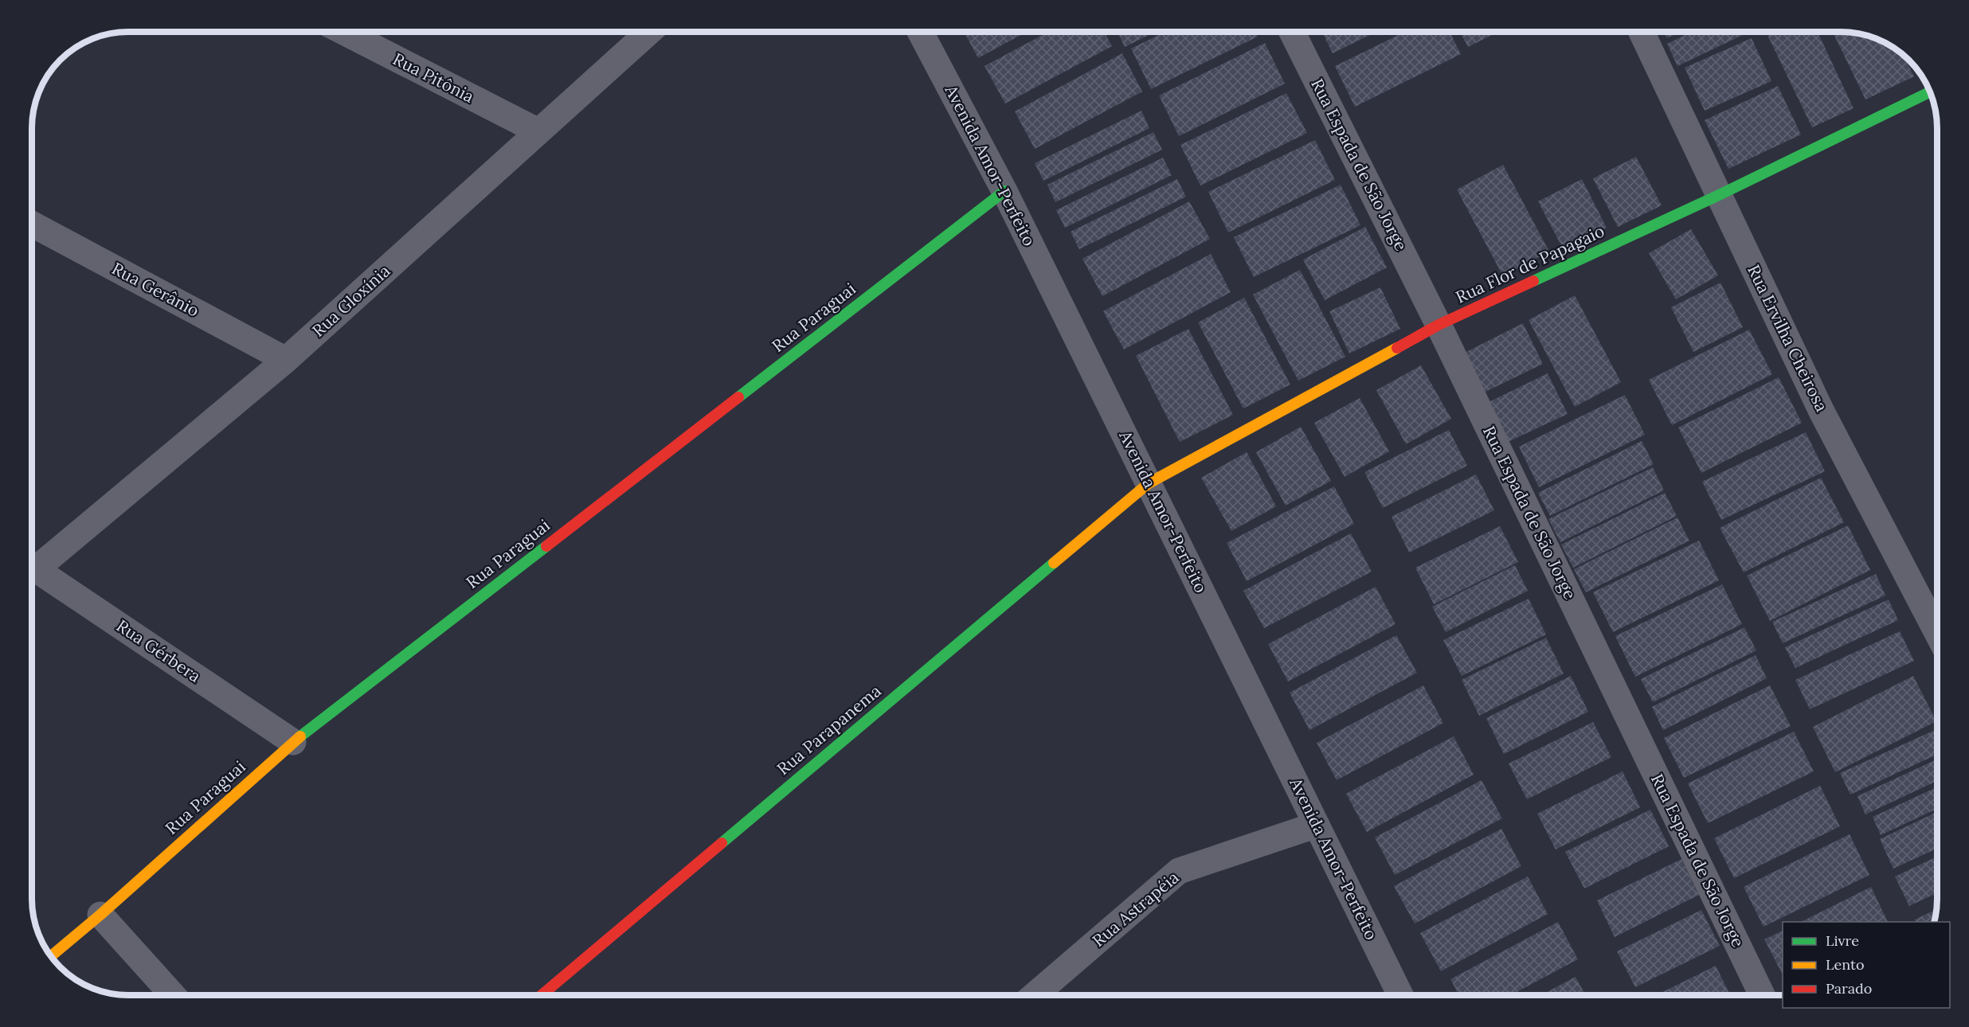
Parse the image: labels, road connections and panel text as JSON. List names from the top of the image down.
{
  "streets": {
    "street": [
      "Rua Pitônia",
      "Rua Espada de São Jorge",
      "Avenida Amor-Perfeito",
      "Rua Flor de Papagaio",
      "Rua Gerânio",
      "Rua Gloxínia",
      "Rua Paraguai",
      "Rua Ervilha Cheirosa",
      "Rua Gérbera",
      "Rua Parapanema",
      "Rua Astrapéia"
    ]
  },
  "crossings": [
    ["Rua Pitônia", "Rua Gloxínia"],
    ["Rua Espada de São Jorge", "Rua Flor de Papagaio"],
    ["Avenida Amor-Perfeito", "Rua Flor de Papagaio"],
    ["Avenida Amor-Perfeito", "Rua Paraguai"],
    ["Avenida Amor-Perfeito", "Rua Parapanema"],
    ["Avenida Amor-Perfeito", "Rua Astrapéia"],
    ["Rua Flor de Papagaio", "Rua Ervilha Cheirosa"],
    ["Rua Flor de Papagaio", "Rua Parapanema"],
    ["Rua Gerânio", "Rua Gloxínia"],
    ["Rua Paraguai", "Rua Gérbera"]
  ],
  "legend": ["Livre", "Lento", "Parado"]
}
